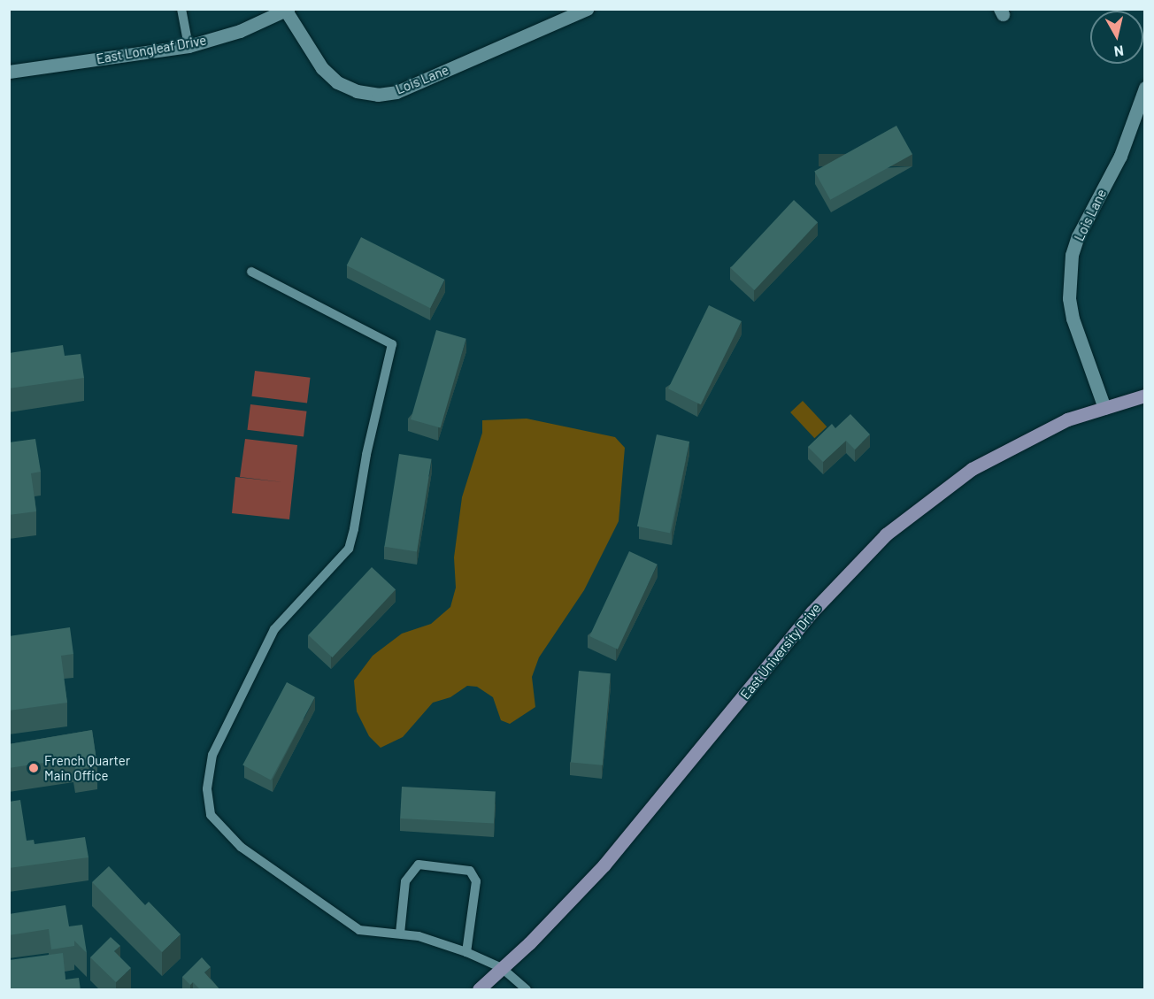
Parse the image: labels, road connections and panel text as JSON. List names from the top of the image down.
{
  "streets": {
    "main road": ["East University Drive"],
    "street": ["East Longleaf Drive", "Lois Lane"]
  },
  "crossings": [
    ["East Longleaf Drive", "Lois Lane"],
    ["Lois Lane", "East University Drive"]
  ],
  "places": ["French Quarter Main Office"],
  "north": "bottom"
}
